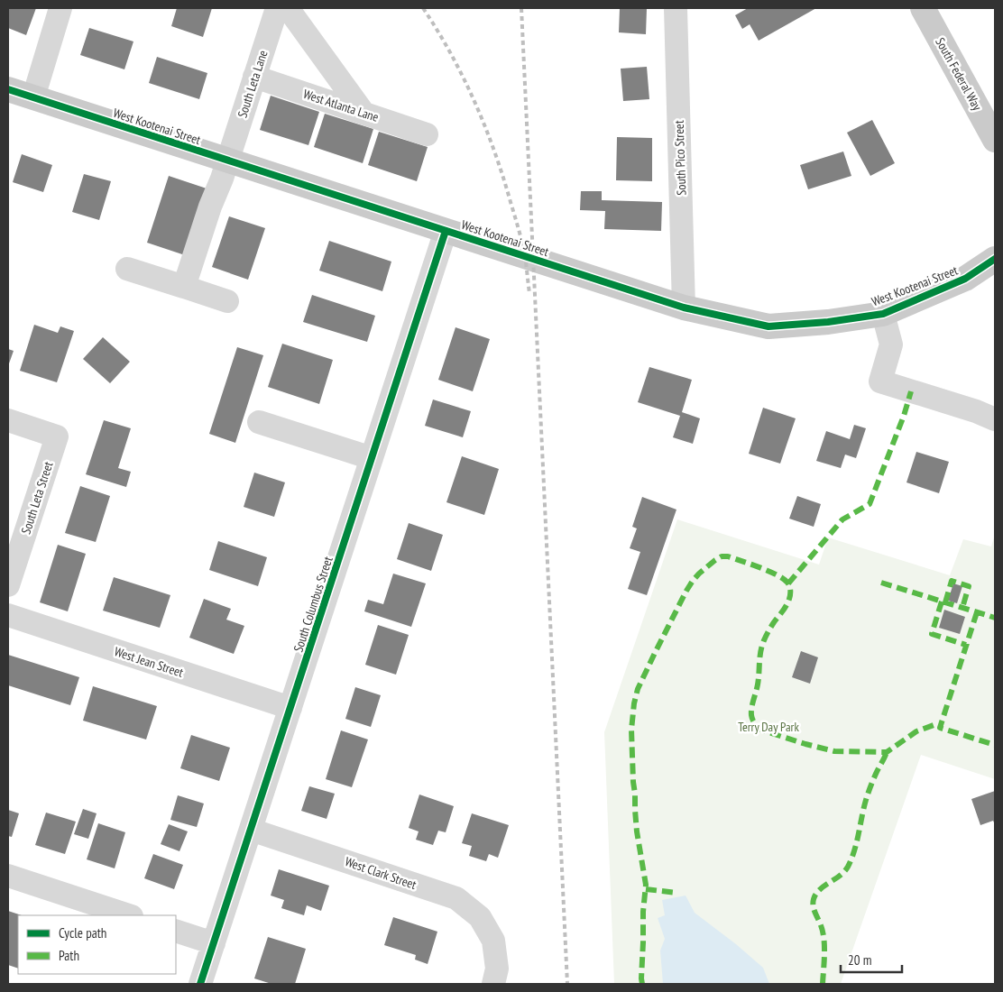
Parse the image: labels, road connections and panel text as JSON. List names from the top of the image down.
{
  "streets": {
    "main road": ["South Federal Way", "West Kootenai Street"],
    "street": [
      "South Leta Lane",
      "West Atlanta Lane",
      "South Pico Street",
      "South Leta Street",
      "South Columbus Street",
      "West Jean Street",
      "West Clark Street"
    ]
  },
  "crossings": [
    ["South Leta Lane", "West Atlanta Lane"],
    ["South Leta Lane", "West Kootenai Street"],
    ["West Kootenai Street", "South Pico Street"],
    ["West Kootenai Street", "South Columbus Street"],
    ["South Columbus Street", "West Jean Street"],
    ["South Columbus Street", "West Clark Street"]
  ],
  "parks": ["Terry Day Park"],
  "legend": ["Cycle path", "Path"],
  "scale_bar": "20 m"
}
